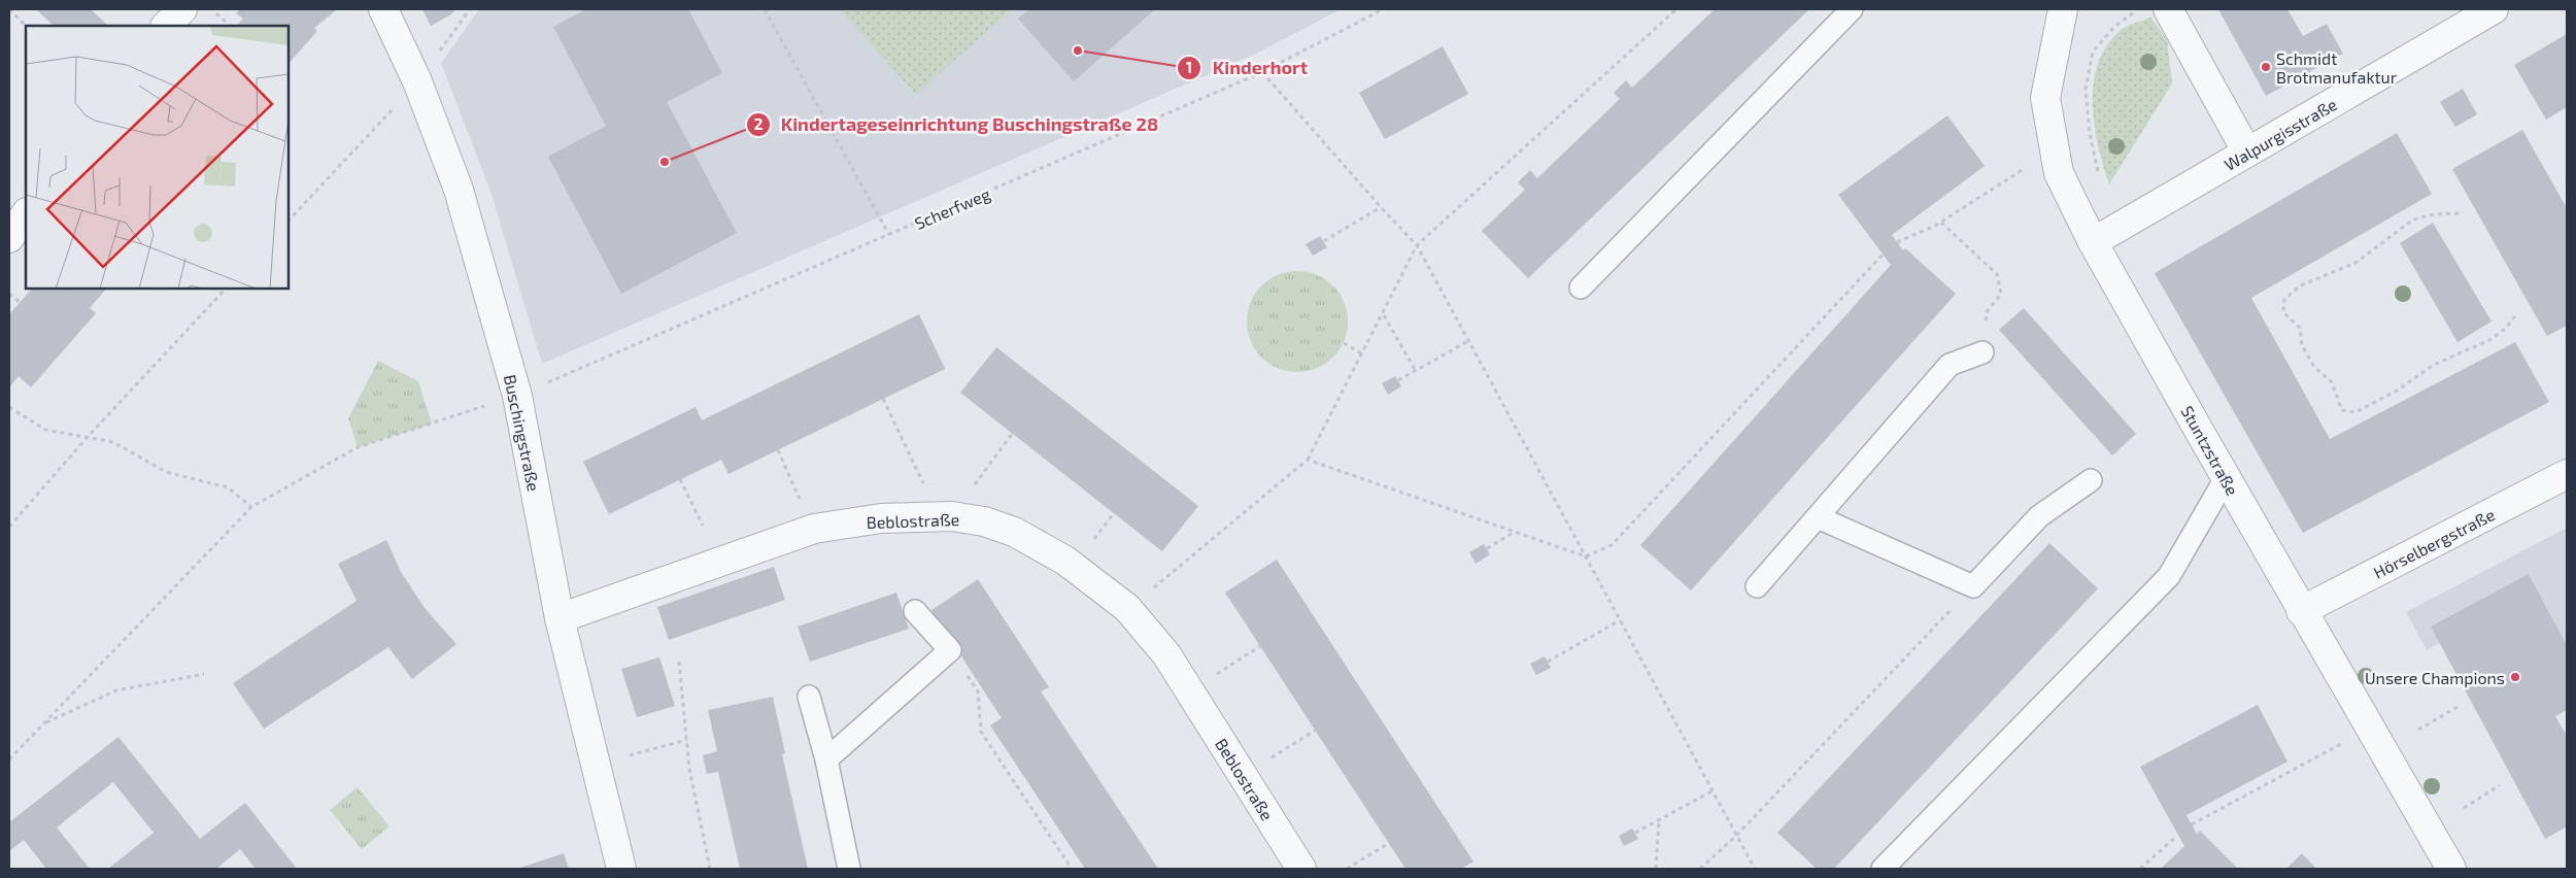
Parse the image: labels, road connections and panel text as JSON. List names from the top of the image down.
{
  "streets": {
    "street": [
      "Walpurgisstraße",
      "Buschingstraße",
      "Stuntzstraße",
      "Beblostraße",
      "Hörselbergstraße"
    ],
    "path": ["Scherfweg"]
  },
  "crossings": [
    ["Walpurgisstraße", "Stuntzstraße"],
    ["Scherfweg", "Buschingstraße"],
    ["Buschingstraße", "Beblostraße"],
    ["Stuntzstraße", "Hörselbergstraße"]
  ],
  "places": [
    "Kinderhort",
    "Schmidt Brotmanufaktur",
    "Kindertageseinrichtung Buschingstraße 28",
    "Unsere Champions"
  ]
}
